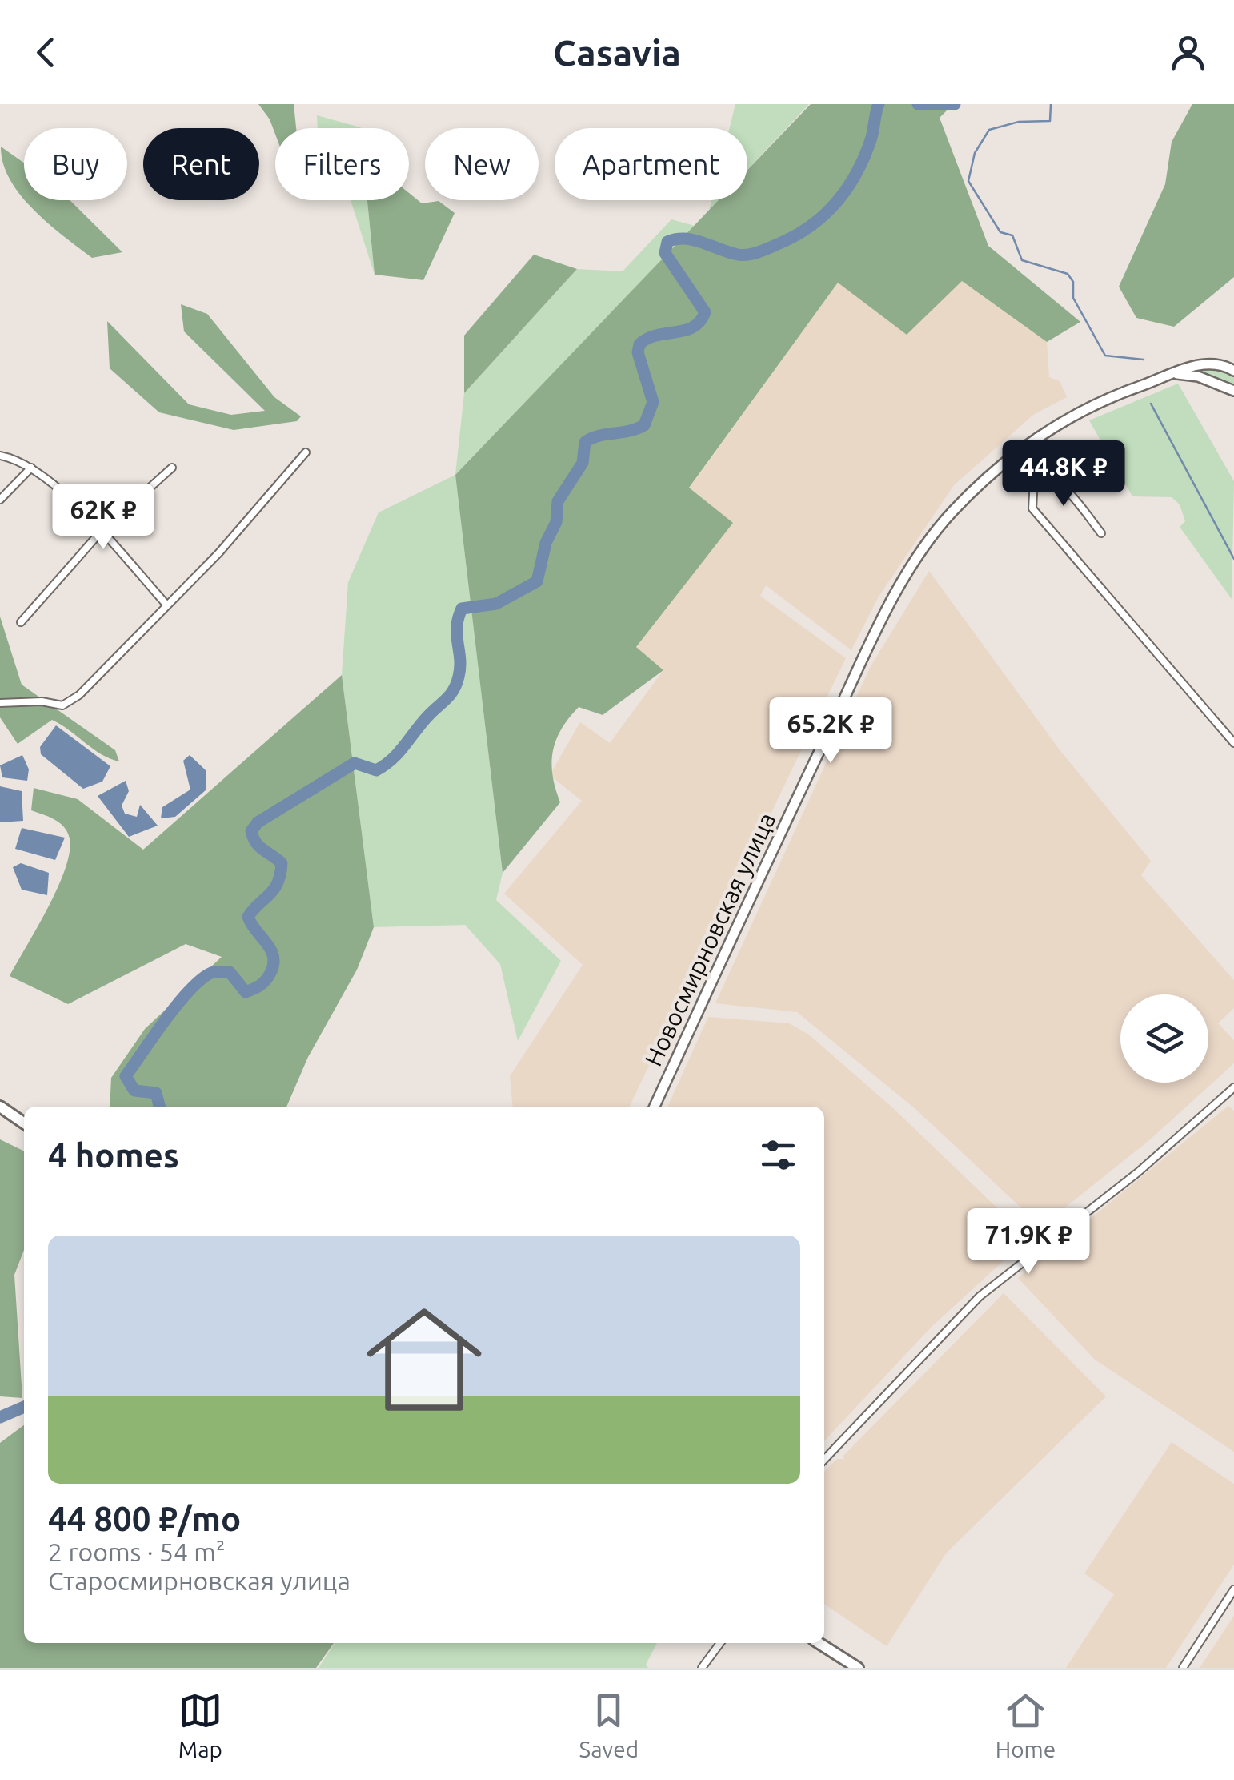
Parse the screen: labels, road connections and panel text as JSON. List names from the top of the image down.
{
  "streets": {
    "street": ["Новосмирновская улица"]
  },
  "page": {
    "header": "Casavia",
    "chip": [
      "Buy",
      "Rent",
      "Filters",
      "New",
      "Apartment"
    ],
    "price": [
      "44.8K ₽",
      "62K ₽",
      "65.2K ₽",
      "71.9K ₽"
    ],
    "heading": "4 homes",
    "list": [
      {
        "name": "44 800 ₽/mo",
        "note": "2 rooms · 54 m² · Старосмирновская улица"
      }
    ],
    "tabs": ["Map", "Saved", "Home"]
  }
}
